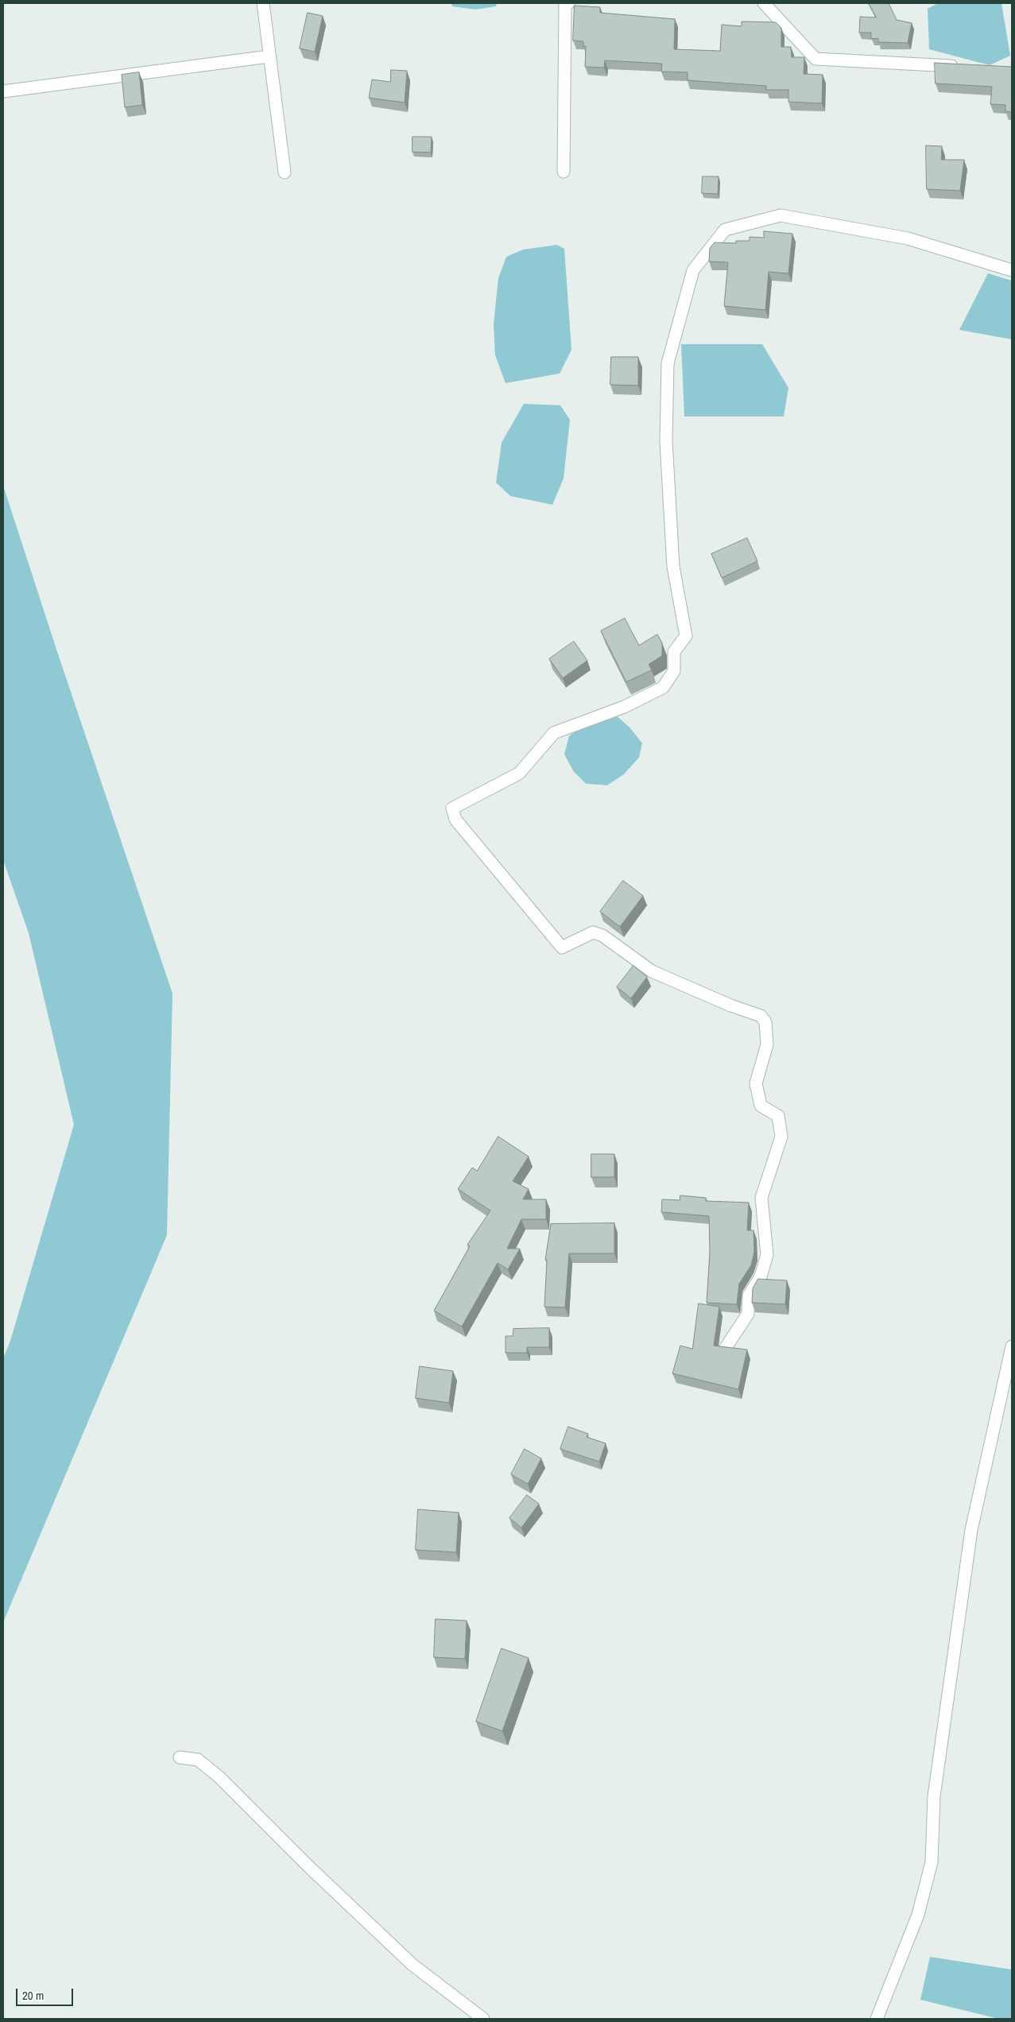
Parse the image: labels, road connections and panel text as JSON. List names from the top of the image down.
{
  "scale_bar": "20 m"
}
